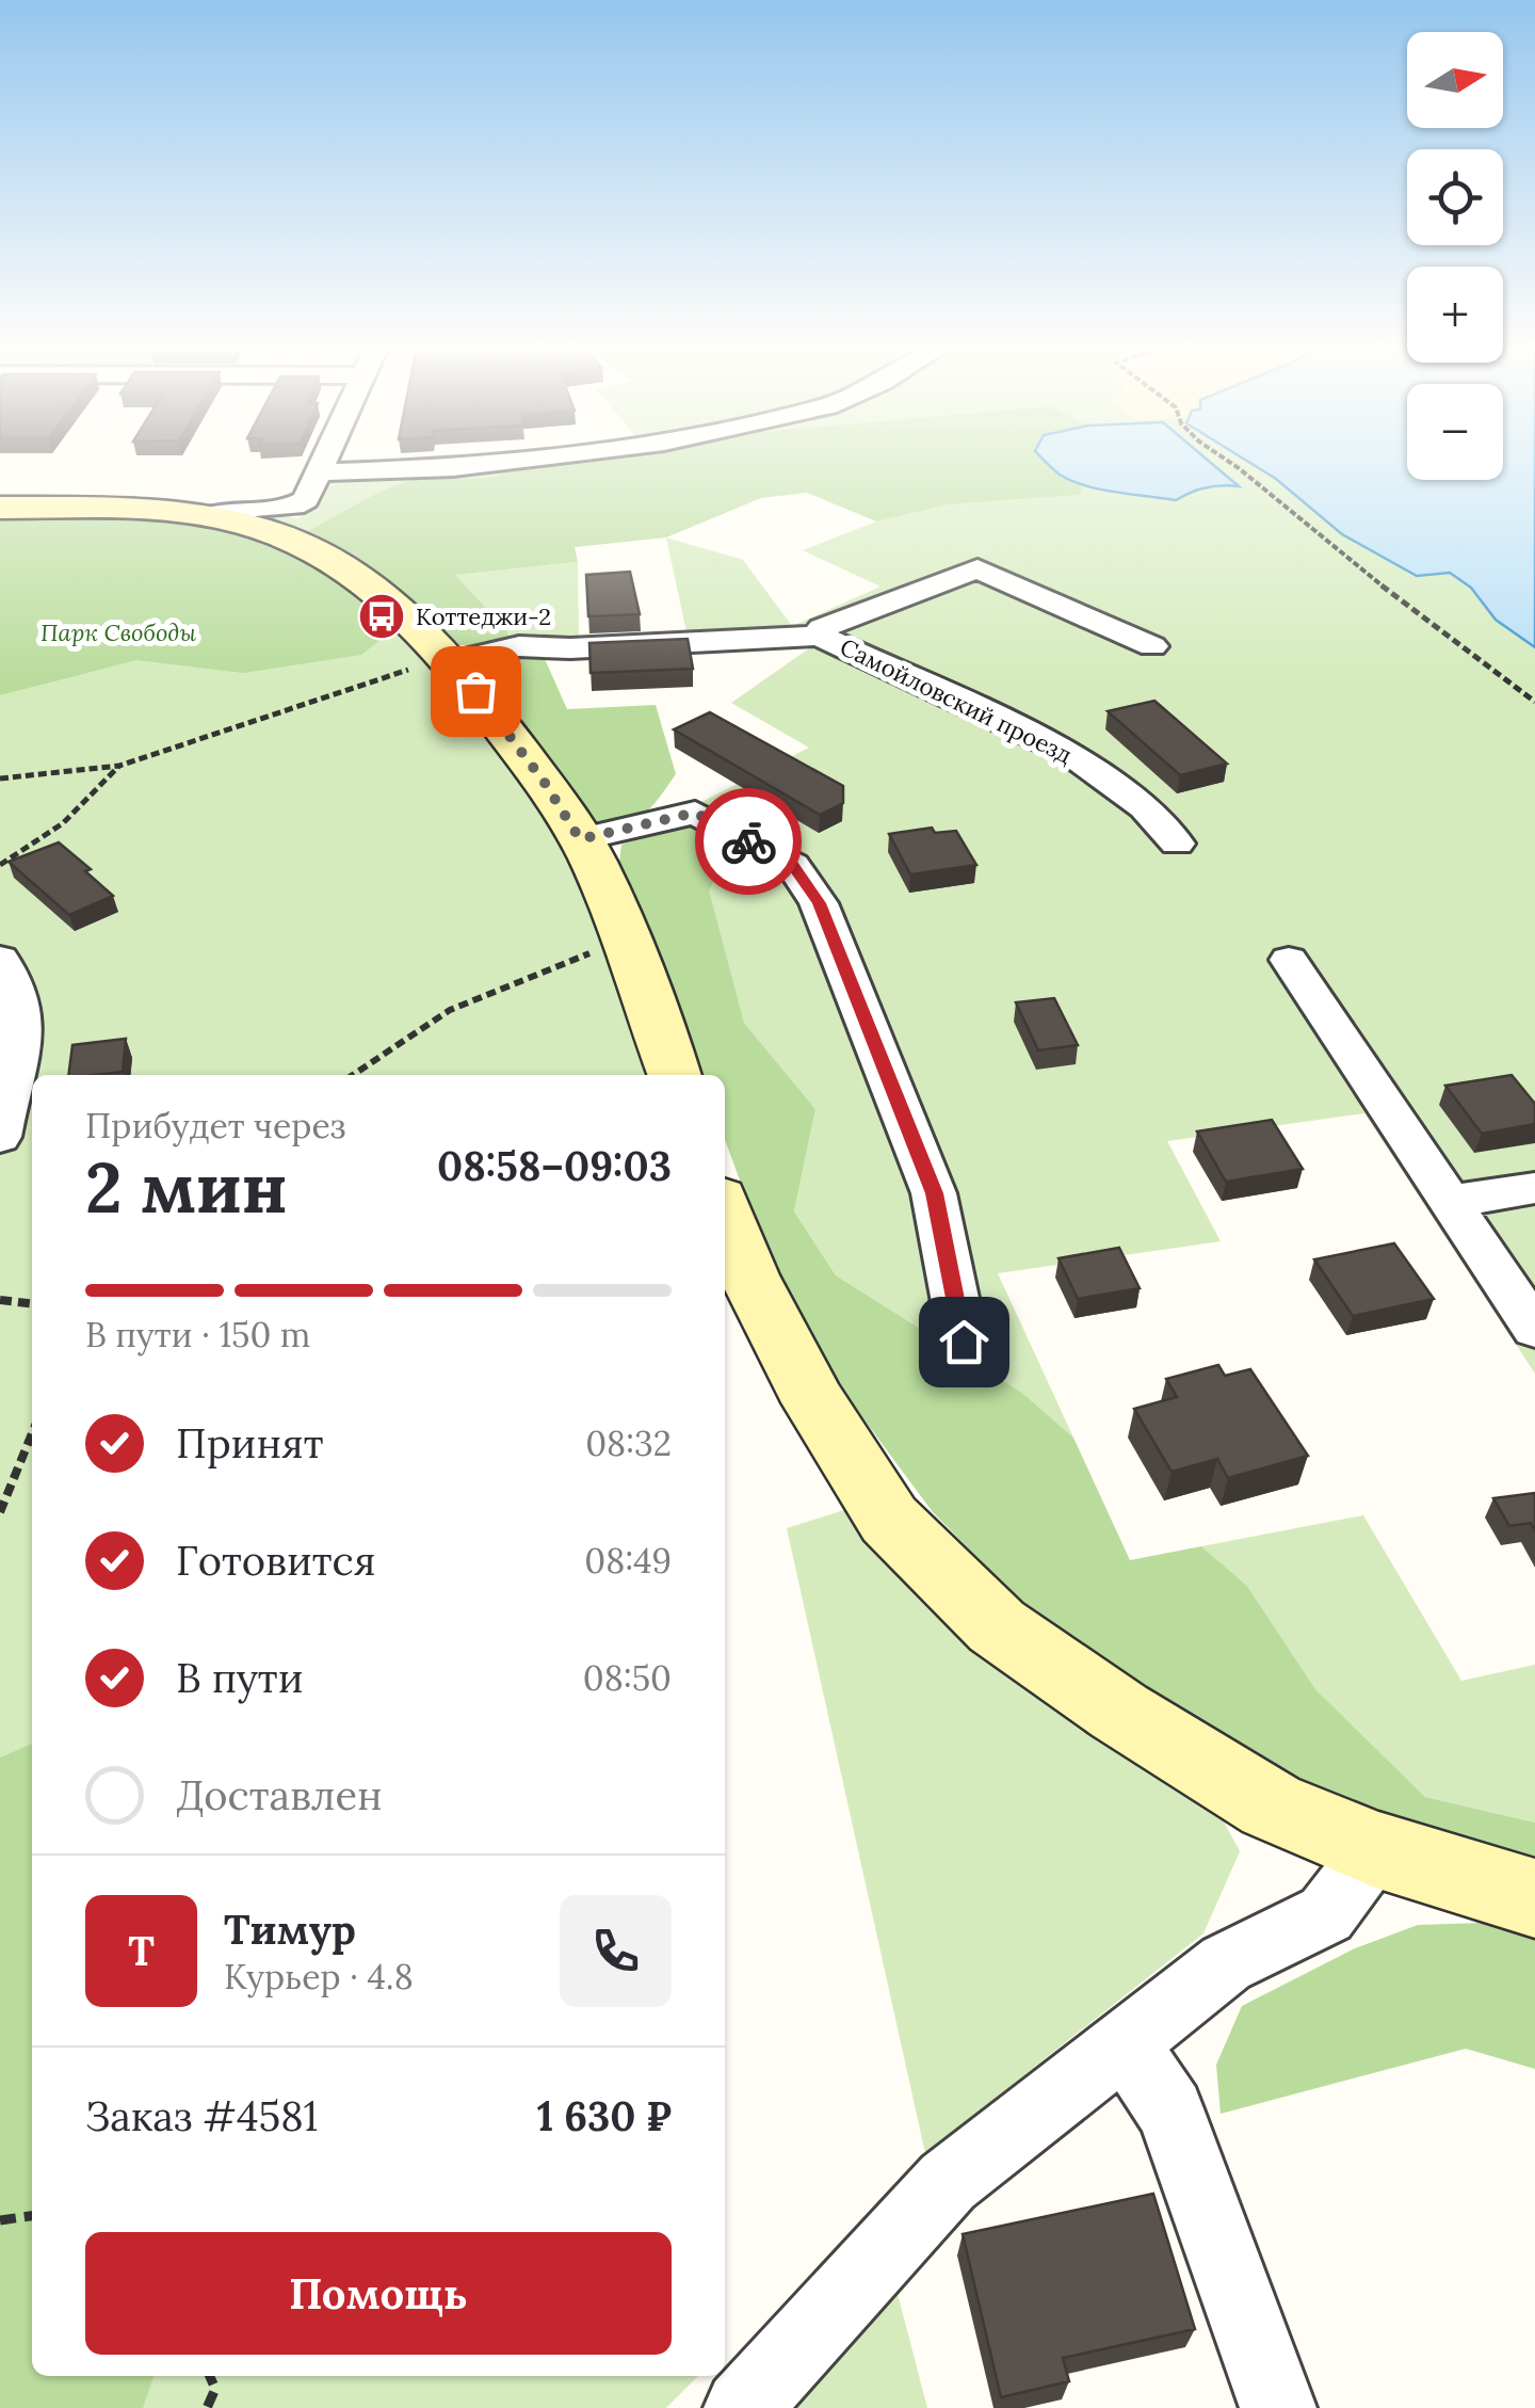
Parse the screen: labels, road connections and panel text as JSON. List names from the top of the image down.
{
  "streets": {
    "street": ["Самойловский проезд"]
  },
  "parks": ["Парк Свободы"],
  "places": {
    "bus stop": ["Коттеджи-2"]
  },
  "north": "right",
  "page": {
    "map_buttons": ["+", "−"],
    "heading": ["2 мин", "Прибудет через", "08:58–09:03"],
    "panel": [
      "Тимур",
      "Курьер · 4.8",
      "Заказ #4581",
      "1 630 ₽"
    ],
    "bar": "В пути · 150 m",
    "list": [
      ["Принят", "08:32"],
      ["Готовится", "08:49"],
      ["В пути", "08:50"],
      "Доставлен"
    ],
    "round": "Т",
    "buttons": "Помощь"
  }
}
